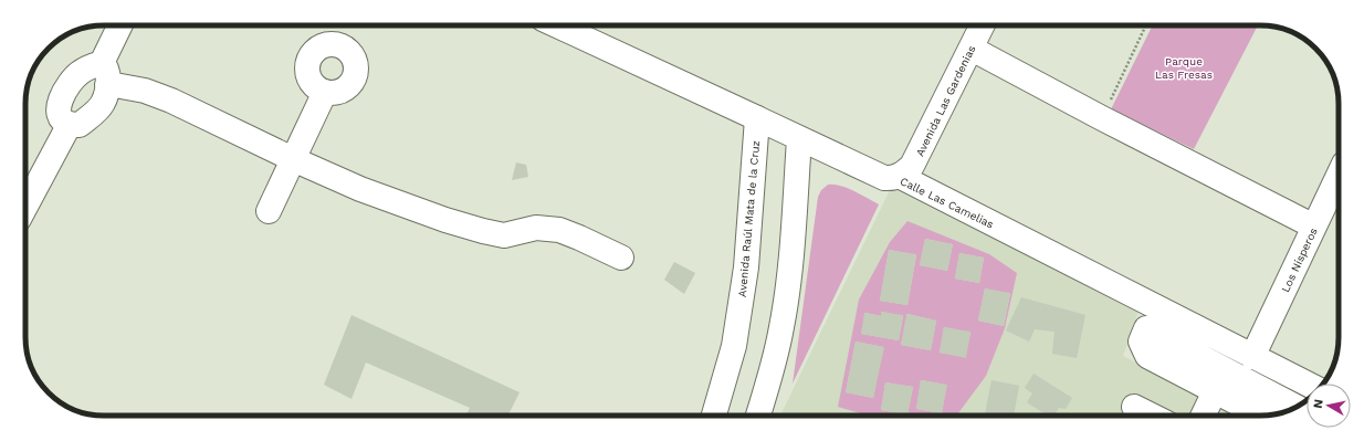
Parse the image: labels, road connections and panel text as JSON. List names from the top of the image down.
{
  "streets": {
    "street": [
      "Avenida Las Gardenias",
      "Calle Las Camelias",
      "Avenida Raúl Mata de la Cruz",
      "Los Nísperos"
    ]
  },
  "crossings": [
    ["Avenida Las Gardenias", "Calle Las Camelias"],
    ["Calle Las Camelias", "Avenida Raúl Mata de la Cruz"],
    ["Calle Las Camelias", "Los Nísperos"]
  ],
  "parks": ["Parque Las Fresas"],
  "north": "left"
}
